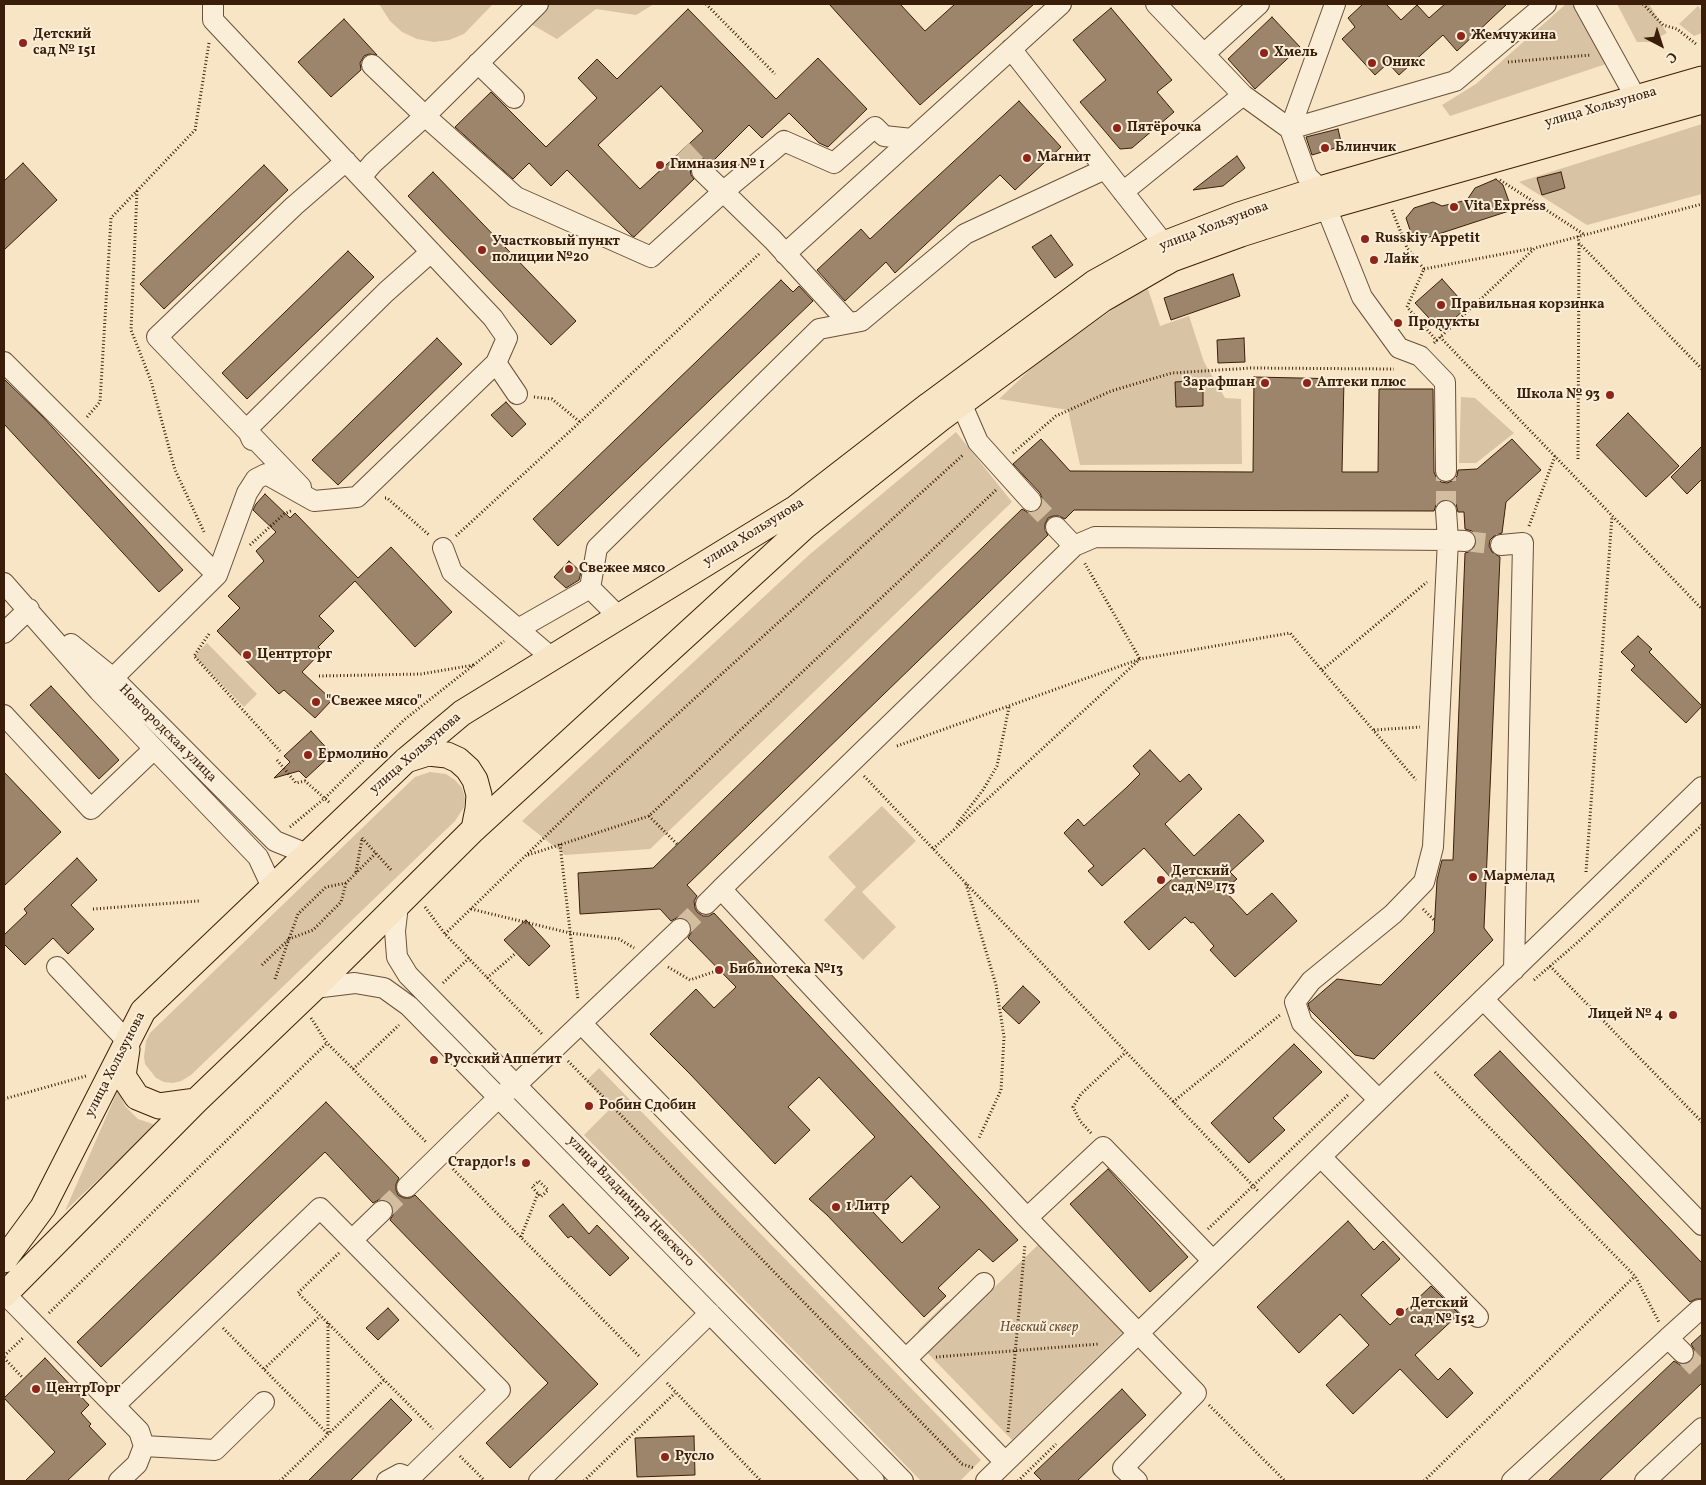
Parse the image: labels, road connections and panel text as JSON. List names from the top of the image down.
{
  "streets": {
    "main road": ["улица Хользунова"],
    "street": ["Новгородская улица", "улица Владимира Невского"]
  },
  "crossings": [
    ["улица Хользунова", "Новгородская улица"],
    ["улица Хользунова", "улица Владимира Невского"]
  ],
  "parks": ["Невский сквер"],
  "places": [
    "Жемчужина",
    "Детский сад № 151",
    "Хмель",
    "Оникс",
    "Пятёрочка",
    "Блинчик",
    "Магнит",
    "Гимназия № 1",
    "Vita Express",
    "Russkiy Appetit",
    "Участковый пункт полиции №20",
    "Лайк",
    "Правильная корзинка",
    "Продукты",
    "Зарафшан",
    "Аптеки плюс",
    "Школа № 93",
    "Свежее мясо",
    "Центрторг",
    "\"Свежее мясо\"",
    "Ермолино",
    "Мармелад",
    "Детский сад № 173",
    "Библиотека №13",
    "Лицей № 4",
    "Русский Аппетит",
    "Робин Сдобин",
    "Стардог!s",
    "1 Литр",
    "Детский сад № 152",
    "ЦентрТорг",
    "Русло"
  ],
  "north": "bottom right"
}
